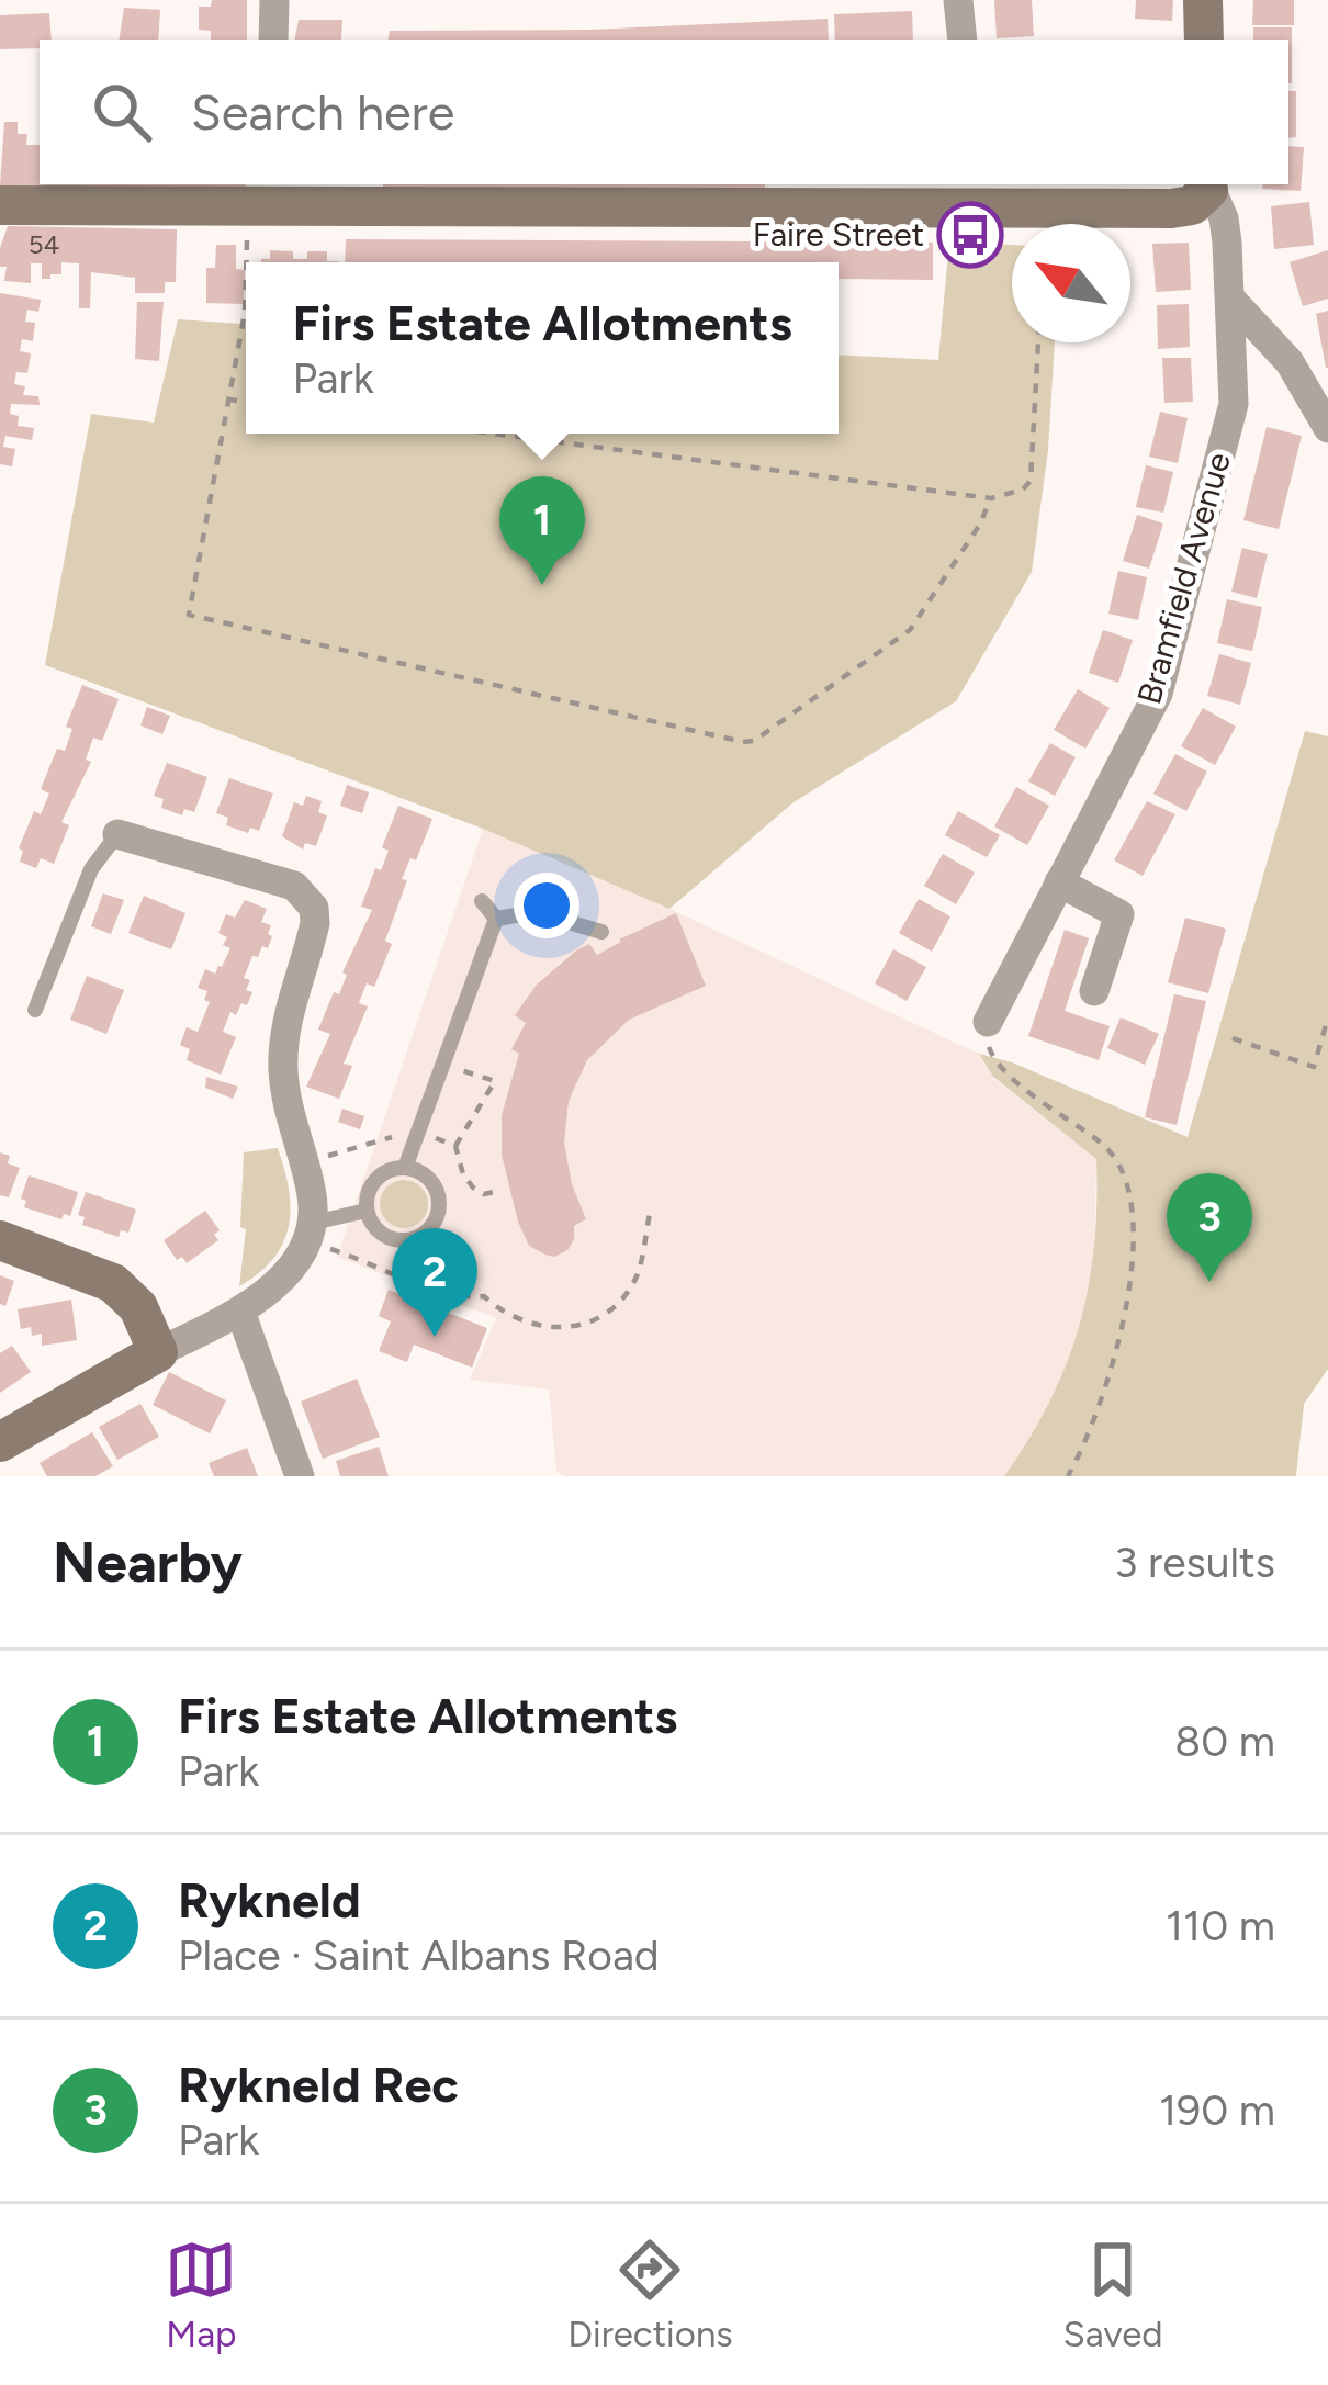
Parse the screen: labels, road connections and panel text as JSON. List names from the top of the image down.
{
  "streets": {
    "street": ["Bramfield Avenue"]
  },
  "places": {
    "bus stop": ["Faire Street"]
  },
  "house_numbers": ["54"],
  "north": "top left",
  "page": {
    "search": "Search here",
    "popup": ["Firs Estate Allotments", "Park"],
    "pins": ["1", "3", "2"],
    "heading": ["Nearby", "3 results"],
    "list": [
      {
        "mark": "1",
        "name": "Firs Estate Allotments",
        "note": "Park",
        "value": "80 m"
      },
      {
        "mark": "2",
        "name": "Rykneld",
        "note": "Place · Saint Albans Road",
        "value": "110 m"
      },
      {
        "mark": "3",
        "name": "Rykneld Rec",
        "note": "Park",
        "value": "190 m"
      }
    ],
    "nav": ["Map", "Directions", "Saved"]
  }
}
